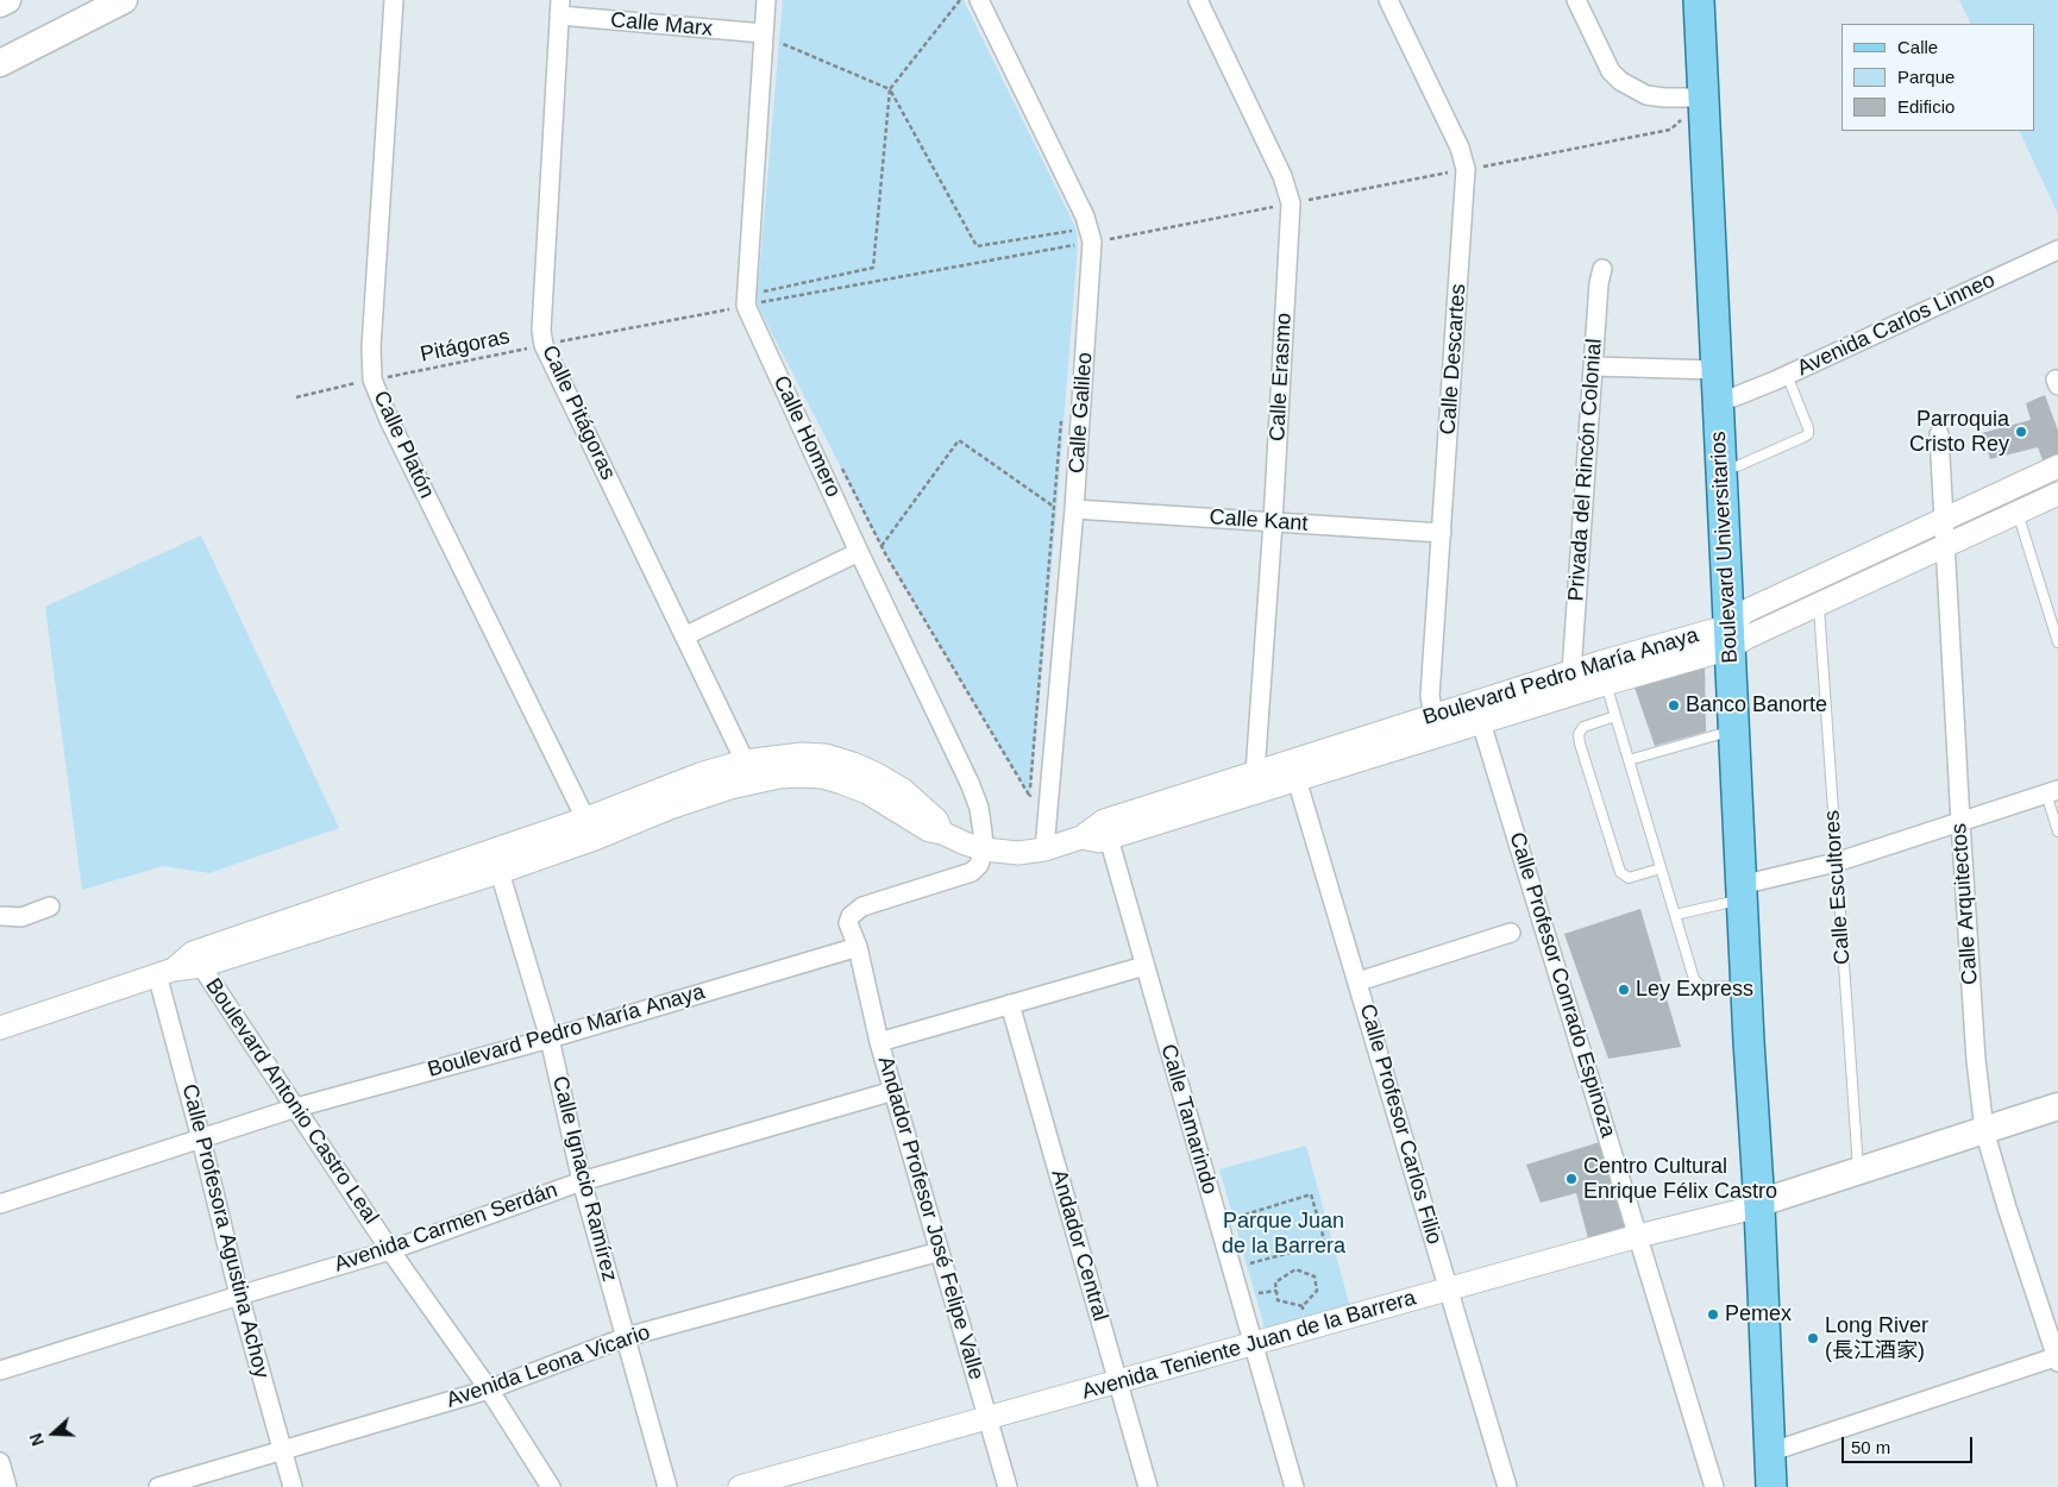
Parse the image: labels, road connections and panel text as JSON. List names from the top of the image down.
{
  "streets": {
    "main road": ["Boulevard Universitarios", "Avenida Teniente Juan de la Barrera"],
    "street": [
      "Calle Marx",
      "Avenida Carlos Linneo",
      "Calle Descartes",
      "Calle Erasmo",
      "Calle Pitágoras",
      "Calle Galileo",
      "Calle Homero",
      "Calle Platón",
      "Privada del Rincón Colonial",
      "Calle Kant",
      "Boulevard Pedro María Anaya",
      "Calle Arquitectos",
      "Calle Profesor Conrado Espinoza",
      "Boulevard Antonio Castro Leal",
      "Calle Tamarindo",
      "Calle Profesor Carlos Filio",
      "Calle Ignacio Ramírez",
      "Andador Profesor José Felipe Valle",
      "Avenida Carmen Serdán",
      "Calle Profesora Agustina Achoy",
      "Andador Central",
      "Avenida Leona Vicario"
    ],
    "lane": ["Calle Escultores"],
    "path": ["Pitágoras"]
  },
  "crossings": [
    ["Calle Marx", "Calle Pitágoras"],
    ["Calle Marx", "Calle Homero"],
    ["Avenida Carlos Linneo", "Boulevard Universitarios"],
    ["Pitágoras", "Calle Descartes"],
    ["Pitágoras", "Calle Erasmo"],
    ["Pitágoras", "Calle Pitágoras"],
    ["Pitágoras", "Calle Galileo"],
    ["Pitágoras", "Calle Homero"],
    ["Pitágoras", "Calle Platón"],
    ["Pitágoras", "Boulevard Universitarios"],
    ["Calle Descartes", "Calle Kant"],
    ["Calle Descartes", "Boulevard Pedro María Anaya"],
    ["Calle Erasmo", "Calle Kant"],
    ["Calle Erasmo", "Boulevard Pedro María Anaya"],
    ["Calle Pitágoras", "Boulevard Pedro María Anaya"],
    ["Calle Galileo", "Calle Kant"],
    ["Calle Galileo", "Boulevard Pedro María Anaya"],
    ["Calle Homero", "Boulevard Pedro María Anaya"],
    ["Privada del Rincón Colonial", "Boulevard Pedro María Anaya"],
    ["Boulevard Universitarios", "Boulevard Pedro María Anaya"],
    ["Boulevard Universitarios", "Avenida Teniente Juan de la Barrera"],
    ["Boulevard Pedro María Anaya", "Calle Escultores"],
    ["Boulevard Pedro María Anaya", "Calle Arquitectos"],
    ["Boulevard Pedro María Anaya", "Calle Profesor Conrado Espinoza"],
    ["Boulevard Pedro María Anaya", "Boulevard Antonio Castro Leal"],
    ["Boulevard Pedro María Anaya", "Calle Tamarindo"],
    ["Boulevard Pedro María Anaya", "Calle Profesor Carlos Filio"],
    ["Boulevard Pedro María Anaya", "Calle Ignacio Ramírez"],
    ["Boulevard Pedro María Anaya", "Andador Profesor José Felipe Valle"],
    ["Boulevard Pedro María Anaya", "Calle Profesora Agustina Achoy"],
    ["Calle Escultores", "Avenida Teniente Juan de la Barrera"],
    ["Calle Arquitectos", "Avenida Teniente Juan de la Barrera"],
    ["Calle Profesor Conrado Espinoza", "Avenida Teniente Juan de la Barrera"],
    ["Boulevard Antonio Castro Leal", "Avenida Carmen Serdán"],
    ["Boulevard Antonio Castro Leal", "Avenida Leona Vicario"],
    ["Calle Tamarindo", "Avenida Teniente Juan de la Barrera"],
    ["Calle Profesor Carlos Filio", "Avenida Teniente Juan de la Barrera"],
    ["Calle Ignacio Ramírez", "Avenida Carmen Serdán"],
    ["Calle Ignacio Ramírez", "Avenida Leona Vicario"],
    ["Andador Profesor José Felipe Valle", "Avenida Carmen Serdán"],
    ["Andador Profesor José Felipe Valle", "Avenida Teniente Juan de la Barrera"],
    ["Andador Profesor José Felipe Valle", "Avenida Leona Vicario"],
    ["Avenida Carmen Serdán", "Calle Profesora Agustina Achoy"],
    ["Calle Profesora Agustina Achoy", "Avenida Leona Vicario"],
    ["Andador Central", "Avenida Teniente Juan de la Barrera"]
  ],
  "parks": ["Parque Juan de la Barrera"],
  "places": [
    "Parroquia Cristo Rey",
    "Banco Banorte",
    "Ley Express",
    "Centro Cultural Enrique Félix Castro",
    "Pemex",
    "Long River (長江酒家)"
  ],
  "legend": ["Calle", "Parque", "Edificio"],
  "scale_bar": "50 m",
  "north": "left"
}
